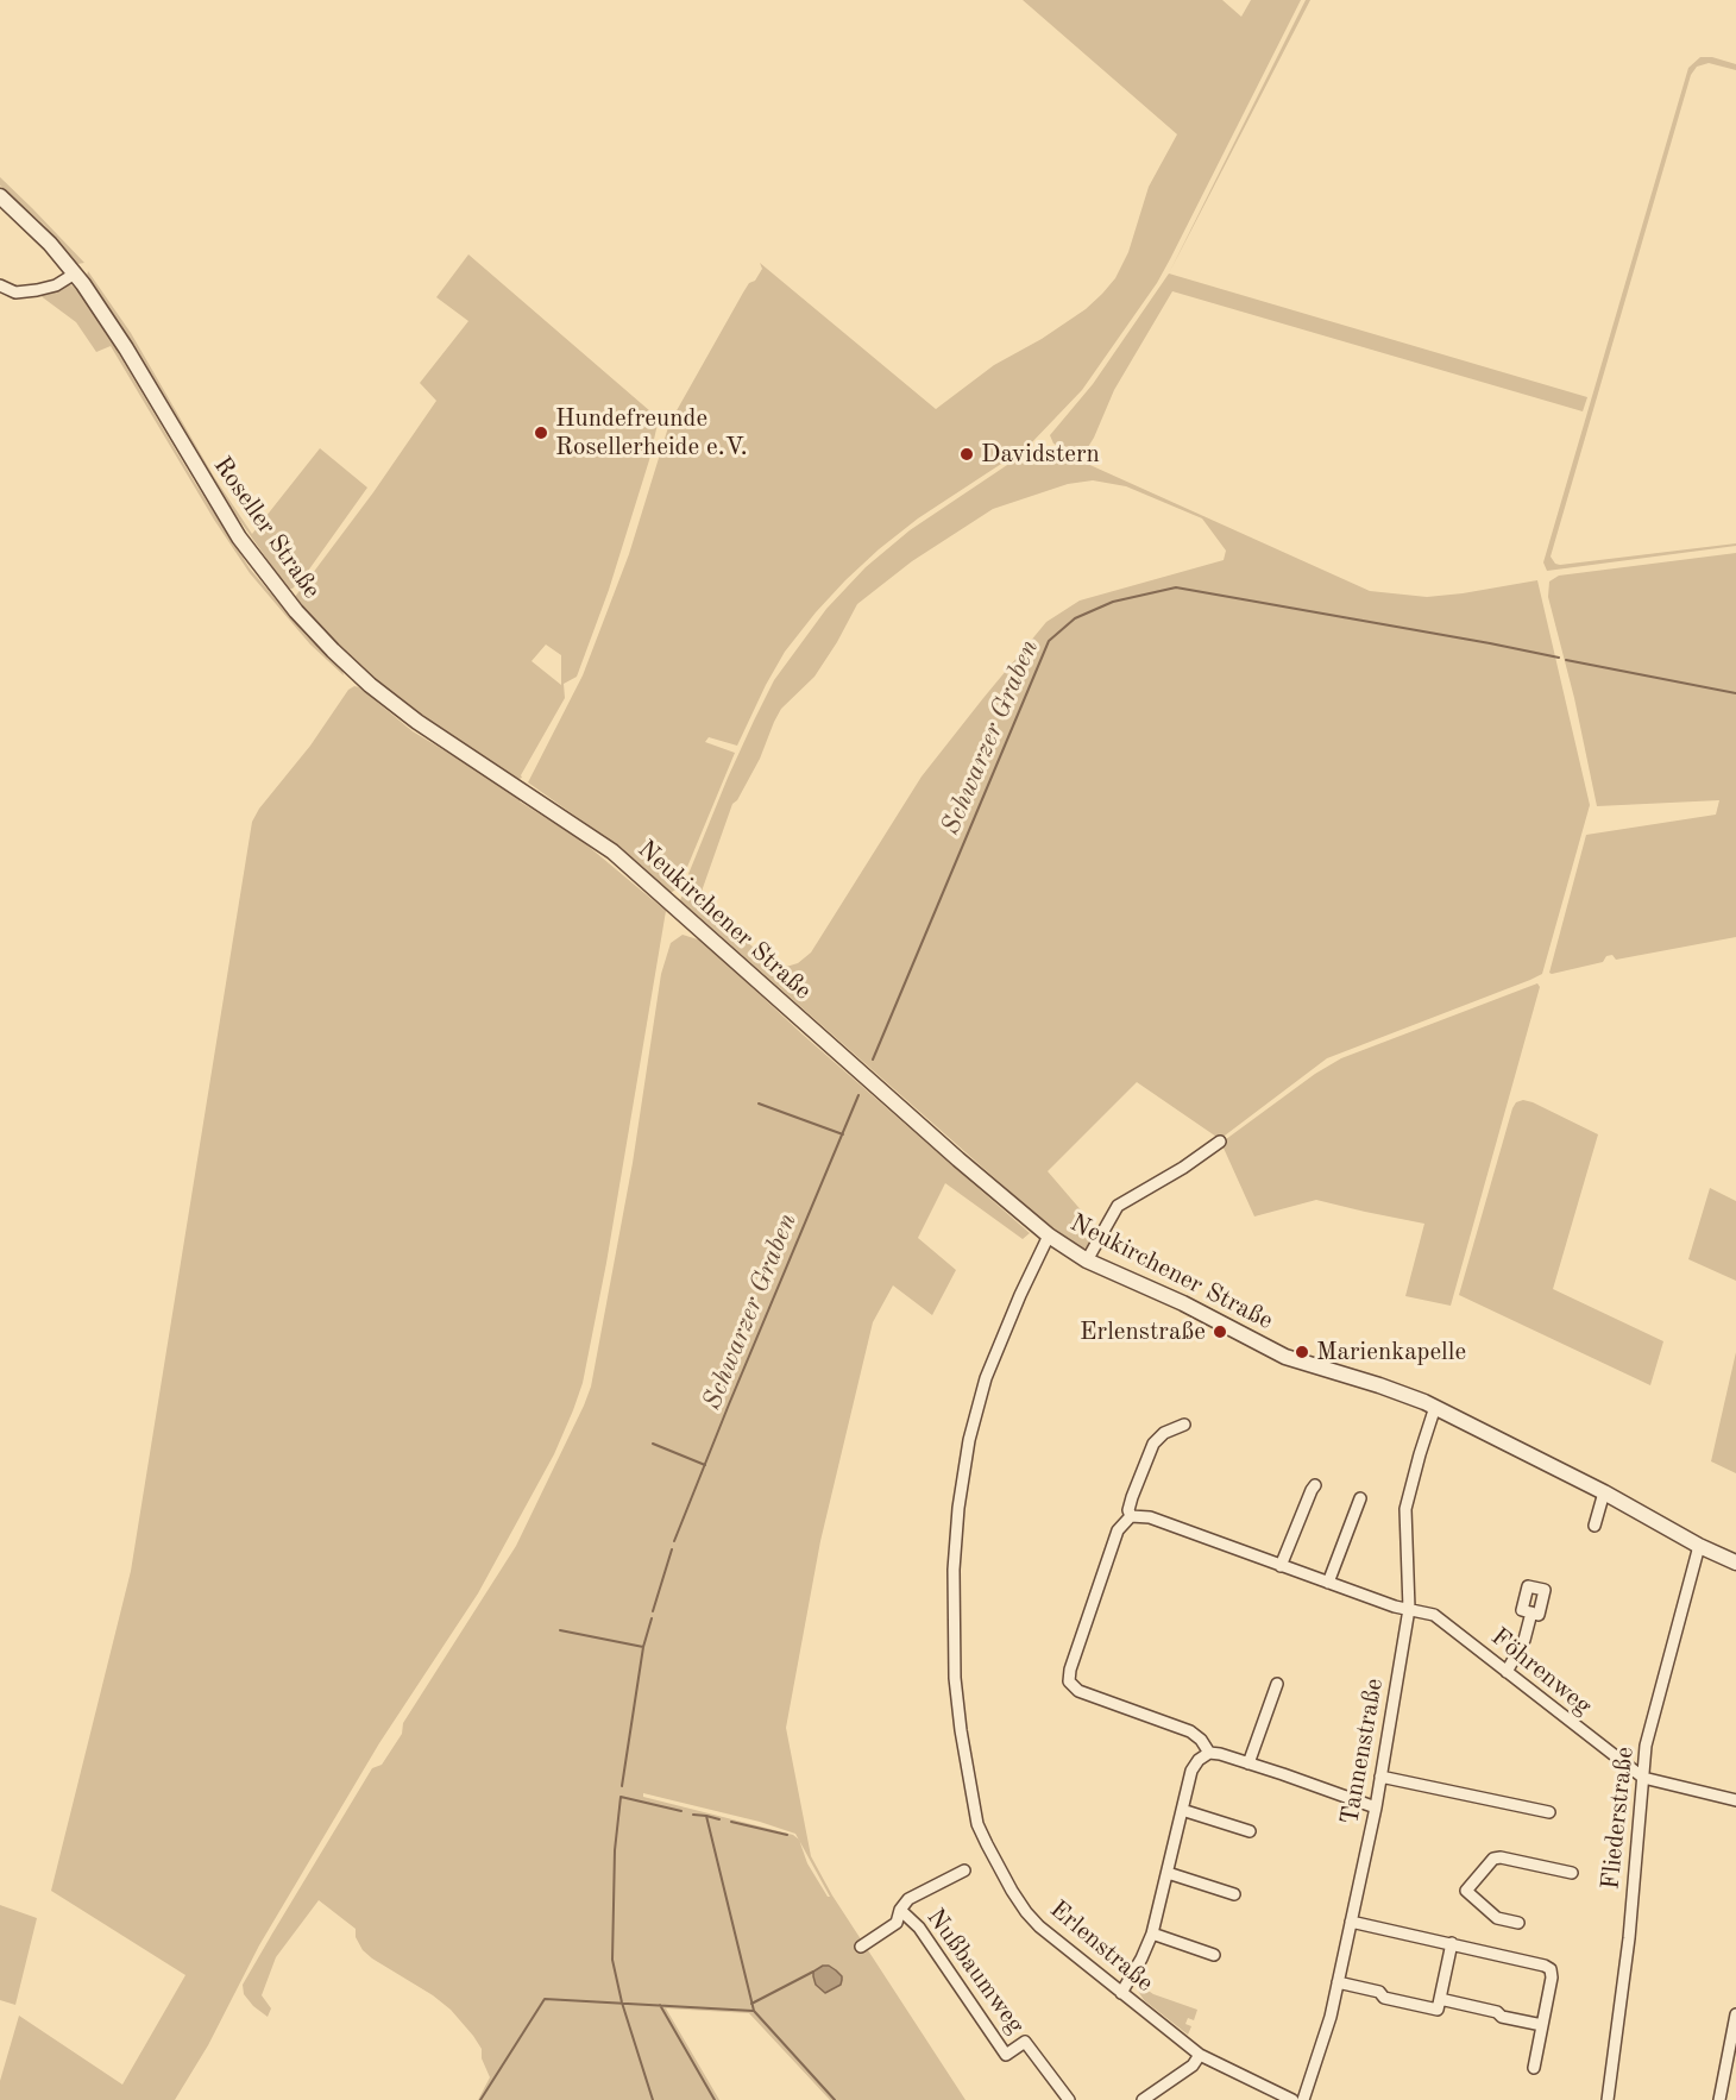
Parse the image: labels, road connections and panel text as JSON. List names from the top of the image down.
{
  "streets": {
    "street": [
      "Roseller Straße",
      "Neukirchener Straße",
      "Föhrenweg",
      "Tannenstraße",
      "Fliederstraße",
      "Erlenstraße",
      "Nußbaumweg"
    ]
  },
  "crossings": [
    ["Roseller Straße", "Neukirchener Straße"],
    ["Neukirchener Straße", "Tannenstraße"],
    ["Neukirchener Straße", "Fliederstraße"],
    ["Neukirchener Straße", "Erlenstraße"],
    ["Föhrenweg", "Tannenstraße"],
    ["Föhrenweg", "Fliederstraße"]
  ],
  "water": ["Schwarzer Graben"],
  "places": [
    "Hundefreunde Rosellerheide e.V.",
    "Davidstern",
    "Erlenstraße",
    "Marienkapelle"
  ]
}
